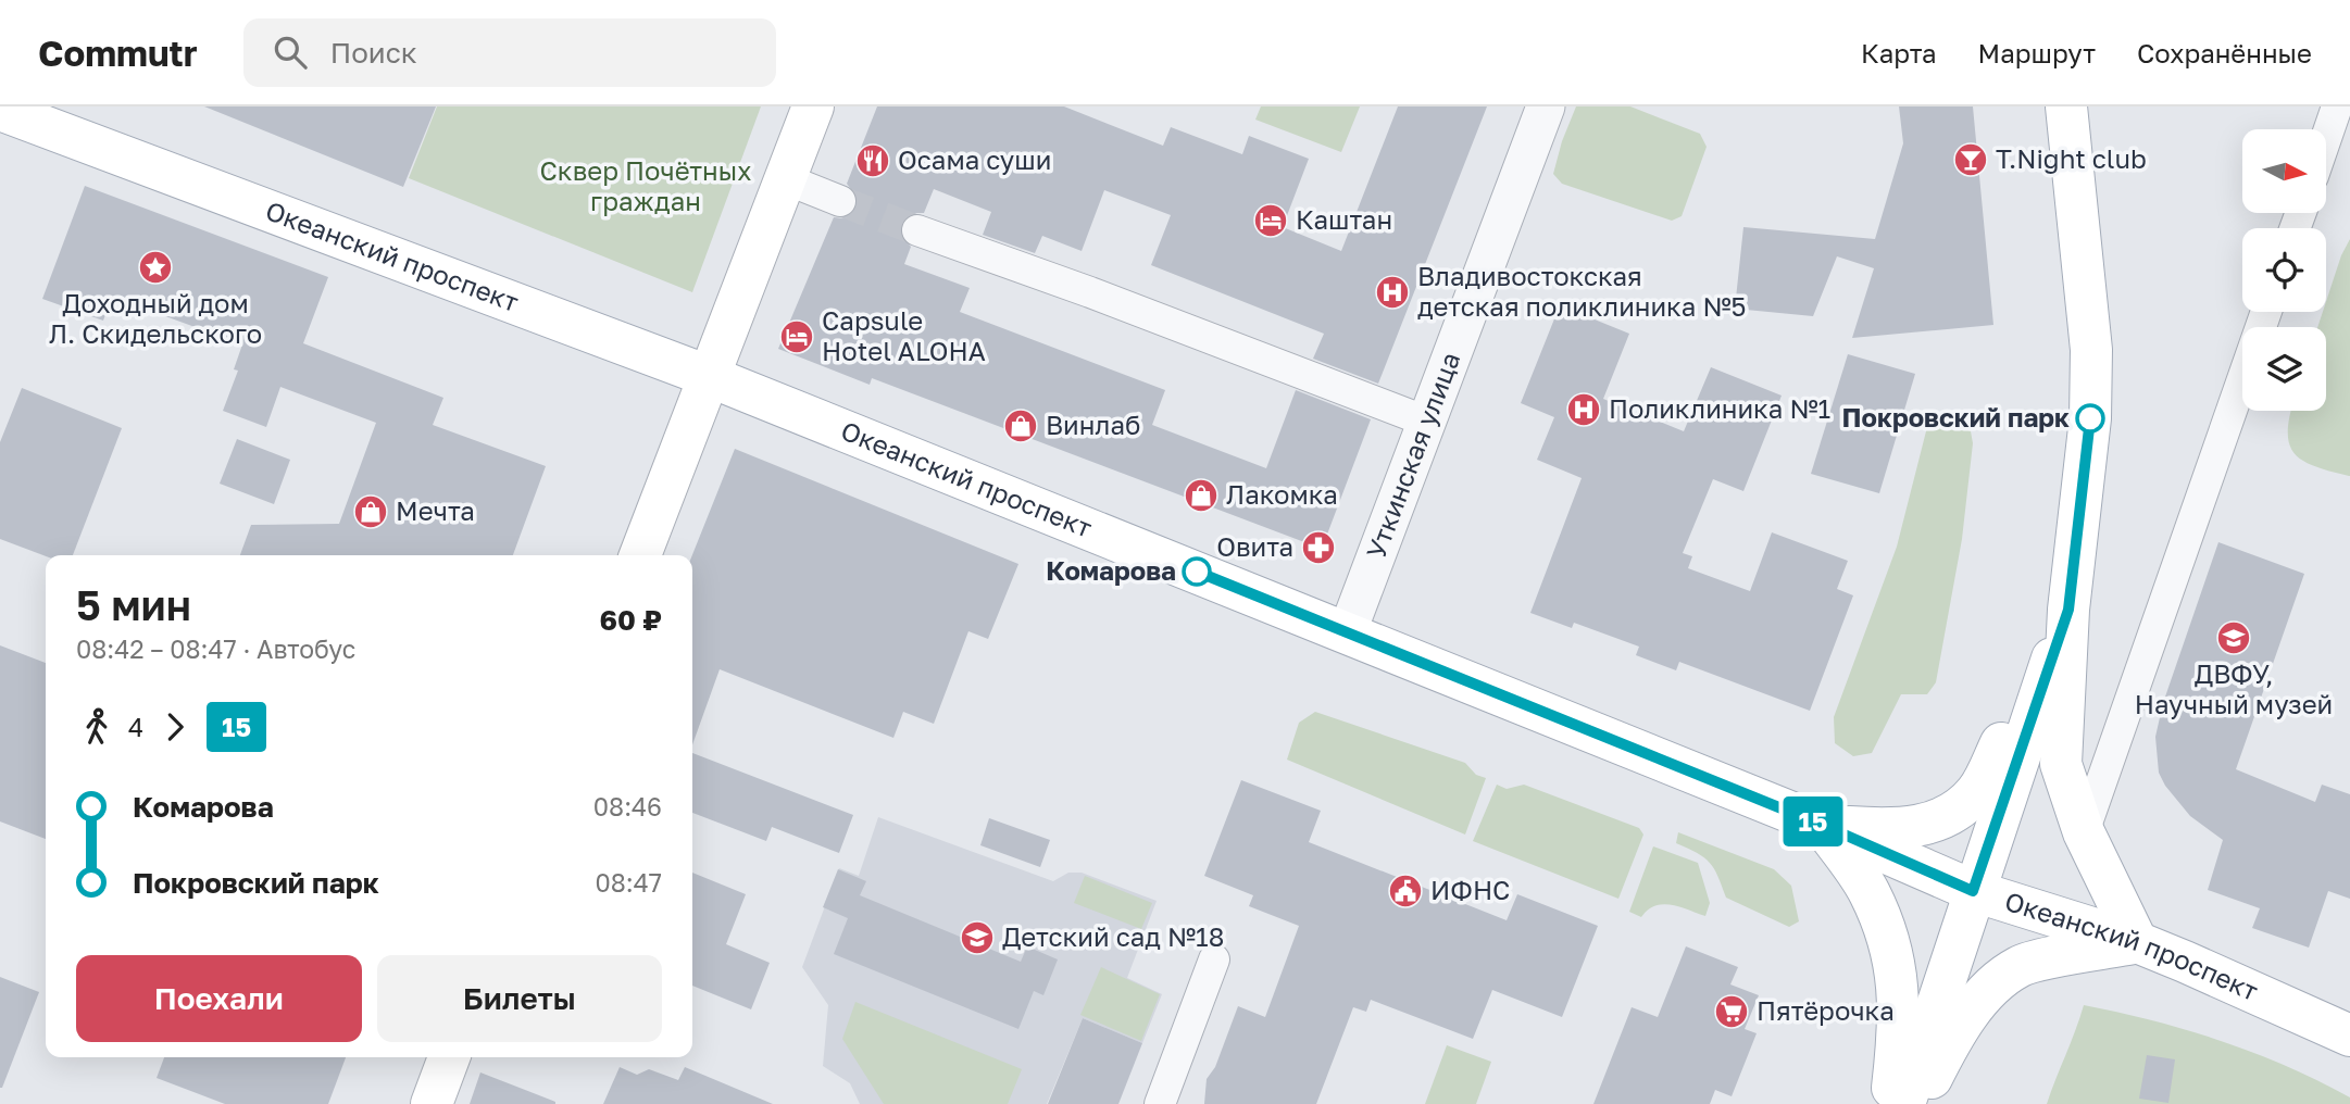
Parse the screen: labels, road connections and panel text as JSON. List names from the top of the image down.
{
  "streets": {
    "main road": ["Океанский проспект"],
    "street": ["Уткинская улица"]
  },
  "crossings": [
    ["Океанский проспект", "Уткинская улица"]
  ],
  "parks": ["Сквер Почётных граждан"],
  "places": {
    "bar": ["T.Night club"],
    "restaurant": ["Осама суши"],
    "hotel": ["Каштан", "Capsule Hotel ALOHA"],
    "place": ["Доходный дом Л. Скидельского"],
    "hospital": ["Владивостокская детская поликлиника №5", "Поликлиника №1"],
    "other": ["Покровский парк", "Комарова"],
    "shop": ["Винлаб", "Лакомка", "Мечта"],
    "pharmacy": ["Овита"],
    "school or university": ["ДВФУ, Научный музей", "Детский сад №18"],
    "public building": ["ИФНС"],
    "supermarket": ["Пятёрочка"]
  },
  "lines": ["bus line 15"],
  "north": "right",
  "page": {
    "header": "Commutr",
    "search": "Поиск",
    "nav": ["Карта", "Маршрут", "Сохранённые"],
    "on_map": "15",
    "heading": ["5 мин", "08:42 – 08:47 · Автобус", "60 ₽"],
    "legs": ["4", "15"],
    "list": [
      {
        "name": "Комарова",
        "value": "08:46"
      },
      {
        "name": "Покровский парк",
        "value": "08:47"
      }
    ],
    "buttons": ["Поехали", "Билеты"]
  }
}
